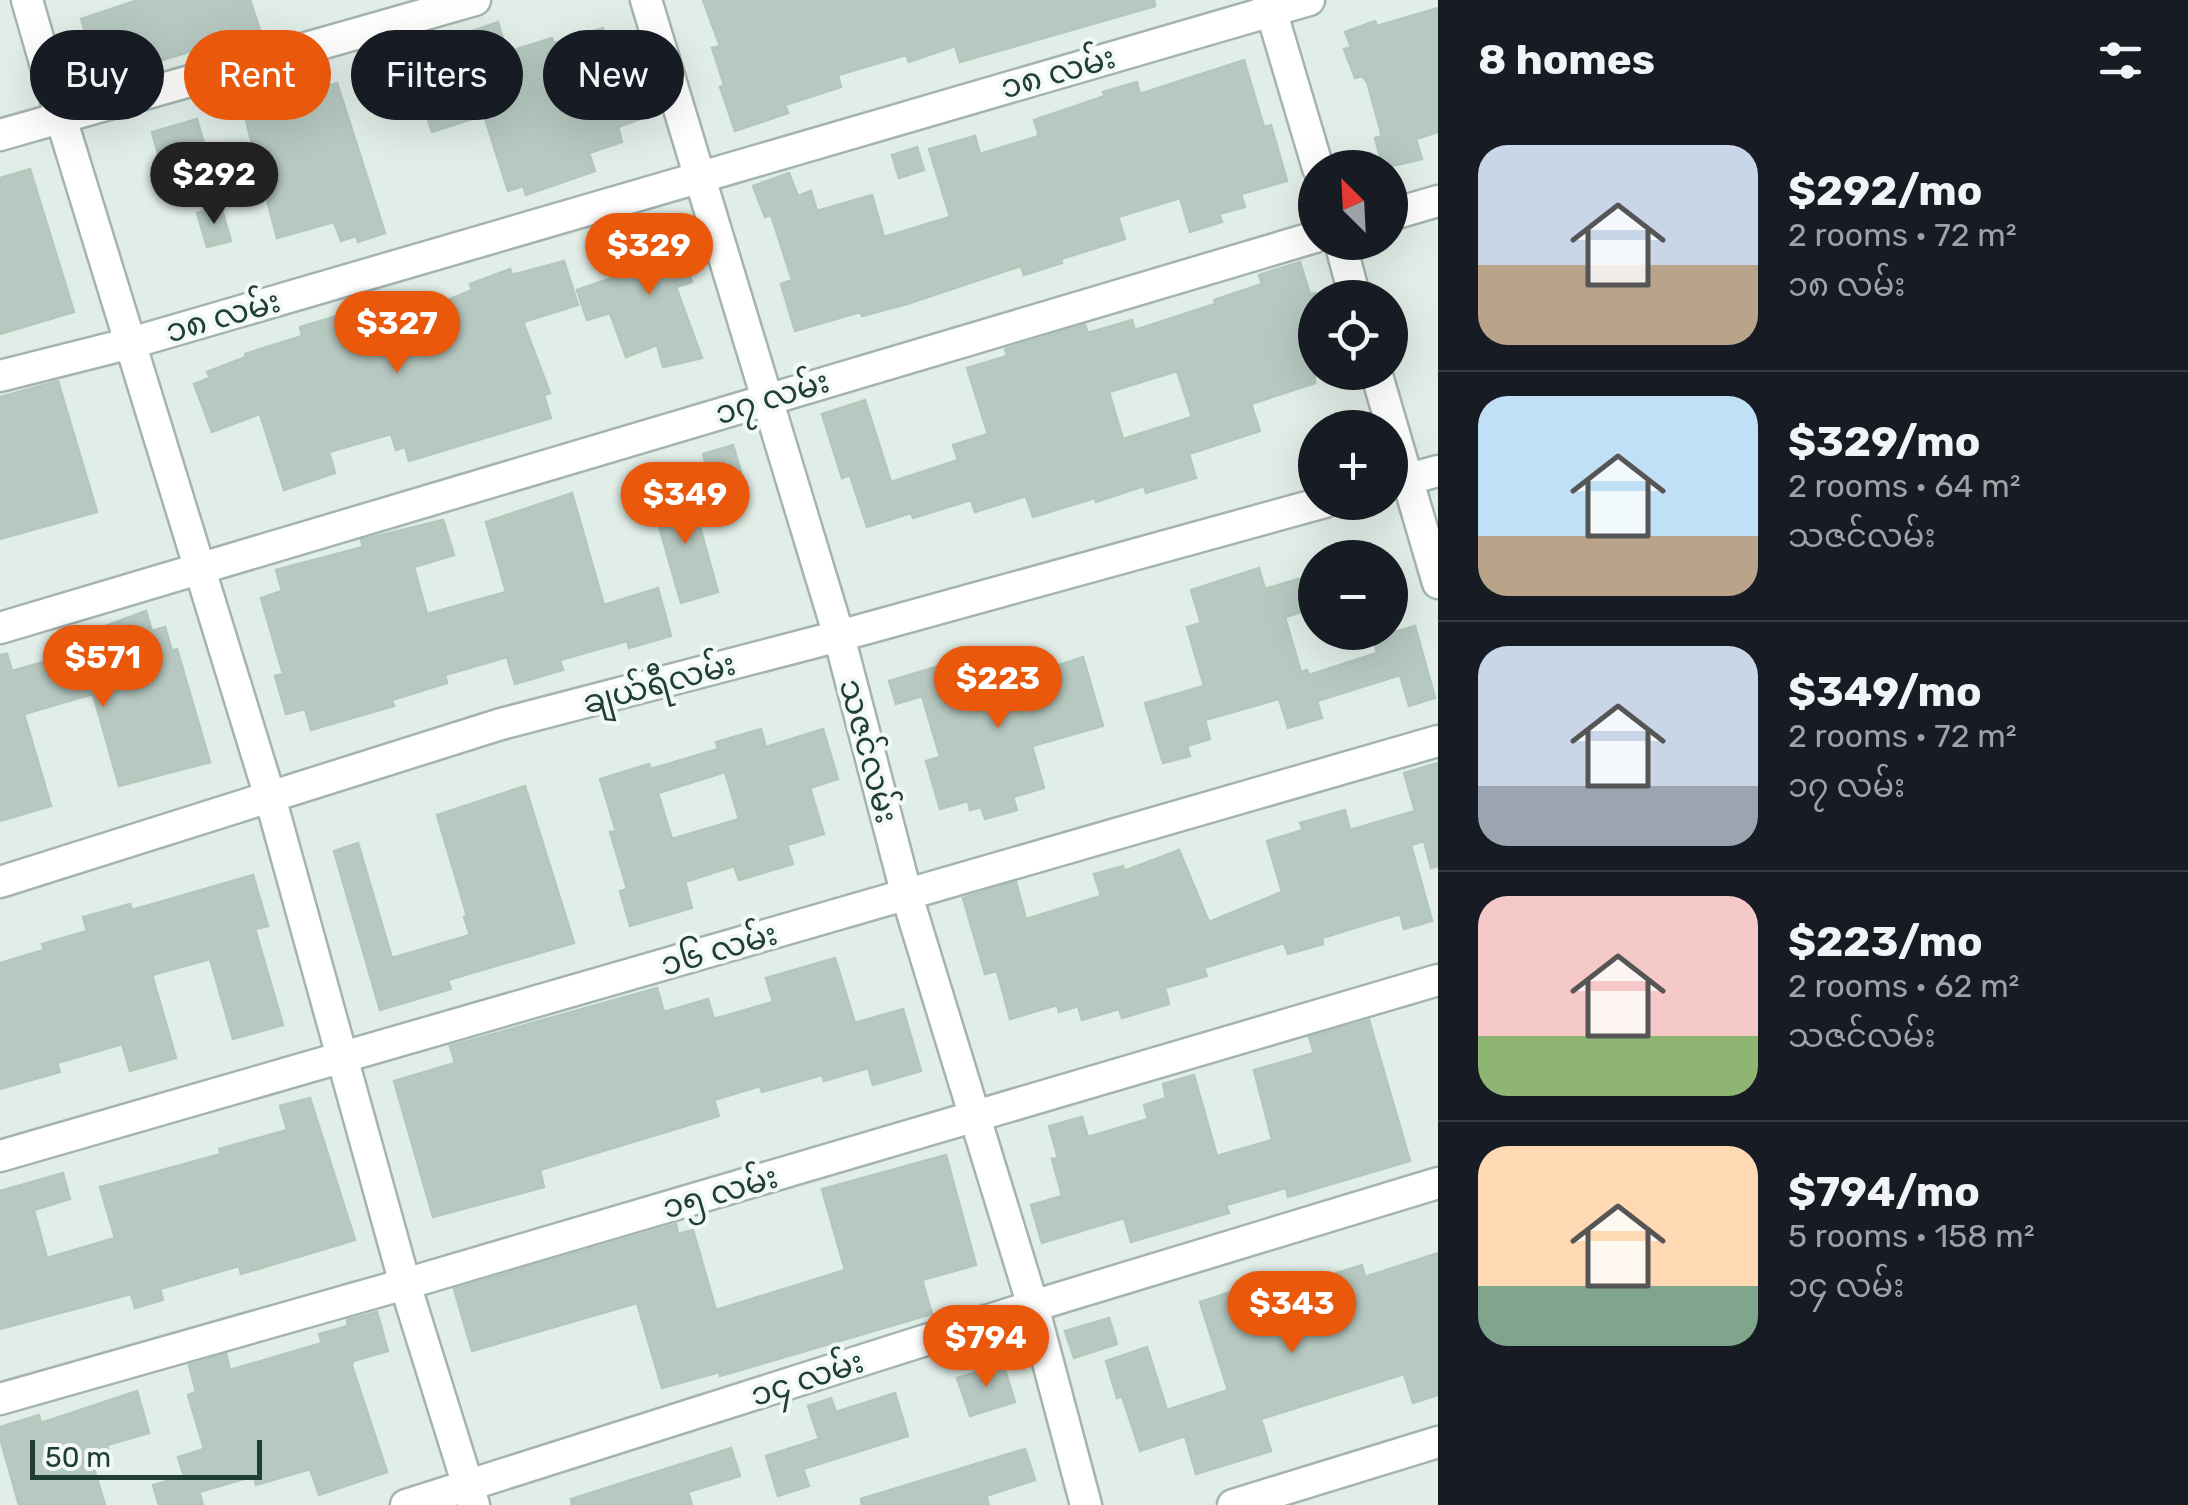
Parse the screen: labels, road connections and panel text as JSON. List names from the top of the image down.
{
  "streets": {
    "street": [
      "၁၈ လမ်း",
      "၁၇ လမ်း",
      "ချယ်ရီလမ်း",
      "သဇင်လမ်း",
      "၁၆ လမ်း",
      "၁၅ လမ်း",
      "၁၄ လမ်း"
    ]
  },
  "crossings": [
    ["၁၈ လမ်း", "သဇင်လမ်း"],
    ["၁၇ လမ်း", "သဇင်လမ်း"],
    ["ချယ်ရီလမ်း", "သဇင်လမ်း"],
    ["သဇင်လမ်း", "၁၆ လမ်း"],
    ["သဇင်လမ်း", "၁၅ လမ်း"],
    ["သဇင်လမ်း", "၁၄ လမ်း"]
  ],
  "scale_bar": "50 m",
  "north": "top left",
  "page": {
    "heading": "8 homes",
    "chip": [
      "Buy",
      "Rent",
      "Filters",
      "New"
    ],
    "list": [
      {
        "name": "$292/mo",
        "note": "2 rooms · 72 m² · ၁၈ လမ်း"
      },
      {
        "name": "$329/mo",
        "note": "2 rooms · 64 m² · သဇင်လမ်း"
      },
      {
        "name": "$349/mo",
        "note": "2 rooms · 72 m² · ၁၇ လမ်း"
      },
      {
        "name": "$223/mo",
        "note": "2 rooms · 62 m² · သဇင်လမ်း"
      },
      {
        "name": "$794/mo",
        "note": "5 rooms · 158 m² · ၁၄ လမ်း"
      }
    ],
    "price": [
      "$292",
      "$329",
      "$327",
      "$349",
      "$571",
      "$223",
      "$343",
      "$794"
    ],
    "map_buttons": ["+", "−"],
    "scale": "50 m"
  }
}
